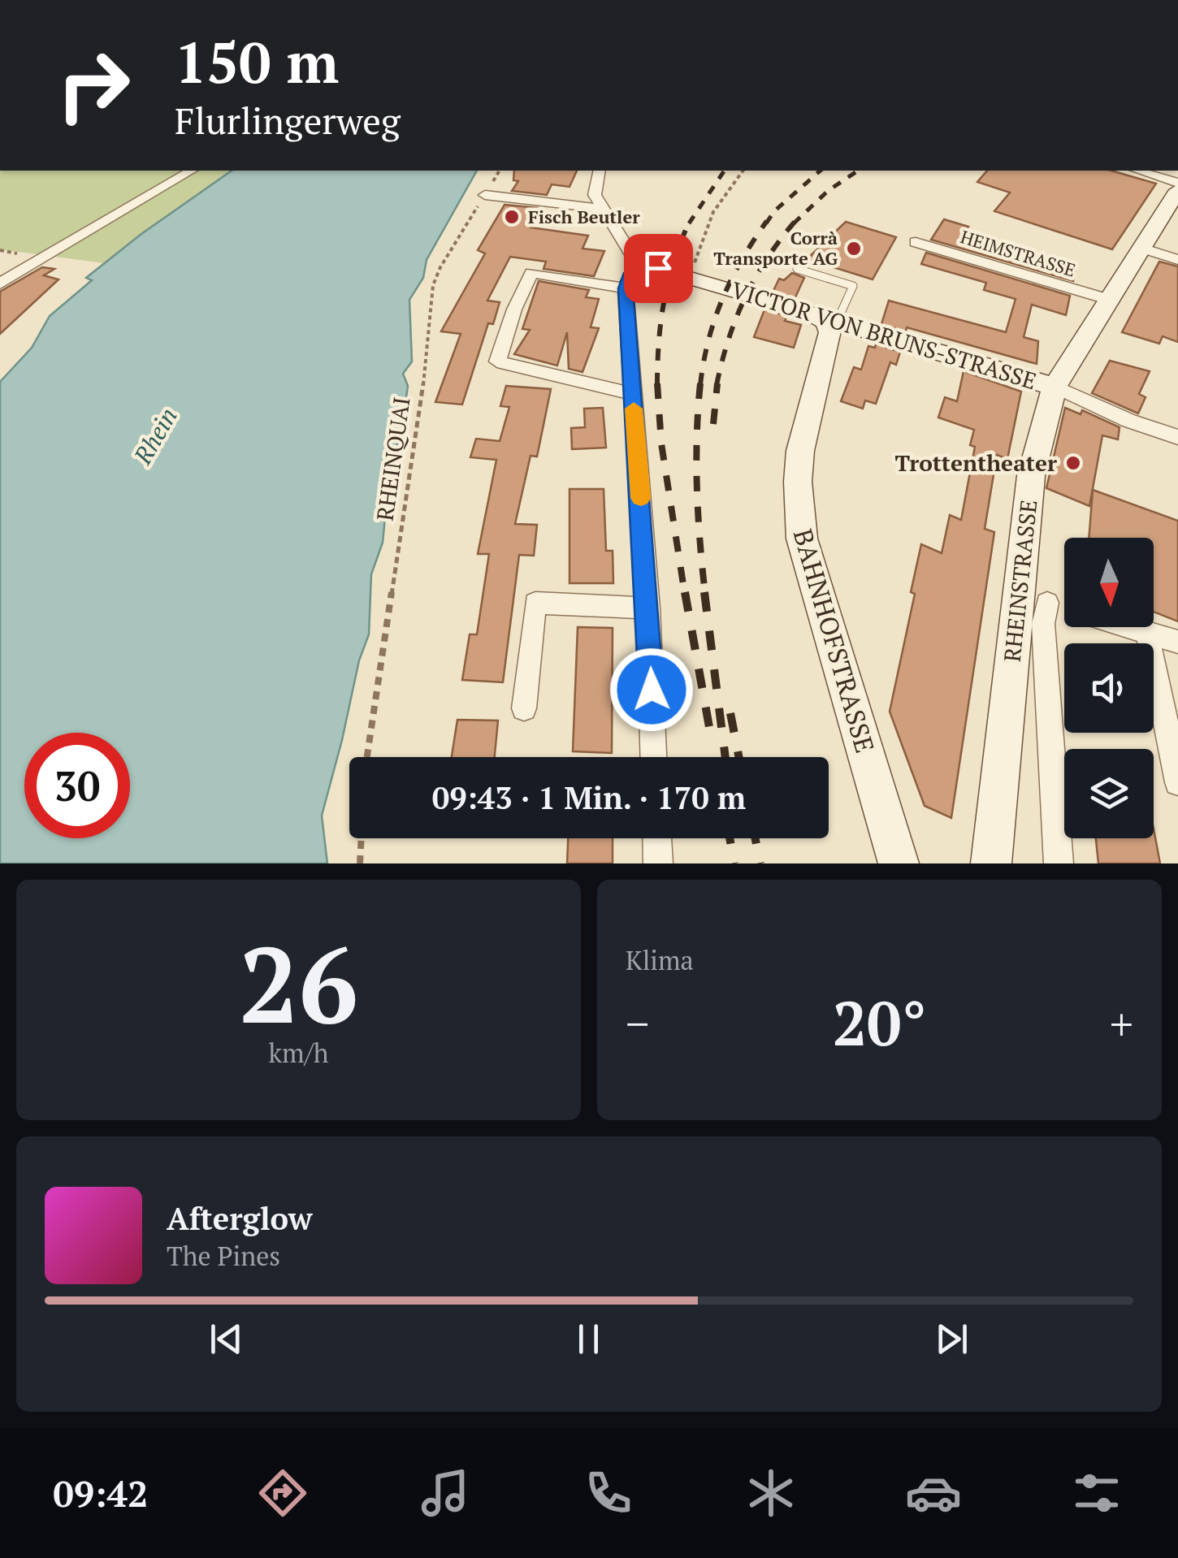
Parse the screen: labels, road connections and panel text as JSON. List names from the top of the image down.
{
  "streets": {
    "street": [
      "HEIMSTRASSE",
      "VICTOR VON BRUNS-STRASSE",
      "RHEINSTRASSE",
      "BAHNHOFSTRASSE"
    ],
    "path": ["RHEINQUAI"]
  },
  "crossings": [
    ["HEIMSTRASSE", "RHEINSTRASSE"],
    ["VICTOR VON BRUNS-STRASSE", "RHEINSTRASSE"],
    ["VICTOR VON BRUNS-STRASSE", "BAHNHOFSTRASSE"]
  ],
  "water": ["Rhein"],
  "places": ["Fisch Beutler", "Corrà Transporte AG", "Trottentheater"],
  "north": "bottom",
  "page": {
    "turn": ["150 m", "Flurlingerweg"],
    "limit": "30",
    "trip": "09:43 · 1 Min. · 170 m",
    "tile": [
      ["26", "km/h"],
      "Klima"
    ],
    "heat": ["−", "20°", "+"],
    "song": ["Afterglow", "The Pines"],
    "tabs": "09:42"
  }
}
